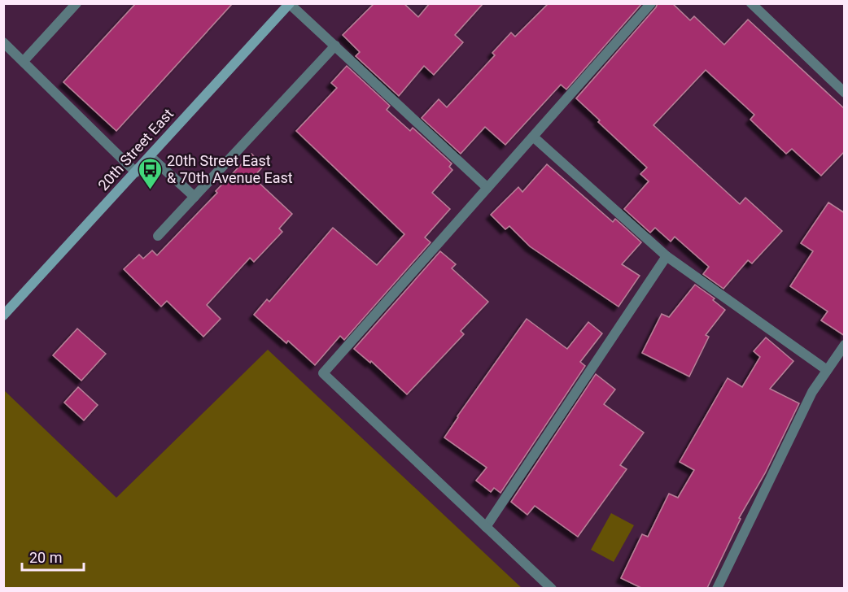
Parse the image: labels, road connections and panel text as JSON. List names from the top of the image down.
{
  "streets": {
    "main road": ["20th Street East"]
  },
  "places": {
    "bus stop": ["20th Street East & 70th Avenue East"]
  },
  "scale_bar": "20 m"
}
